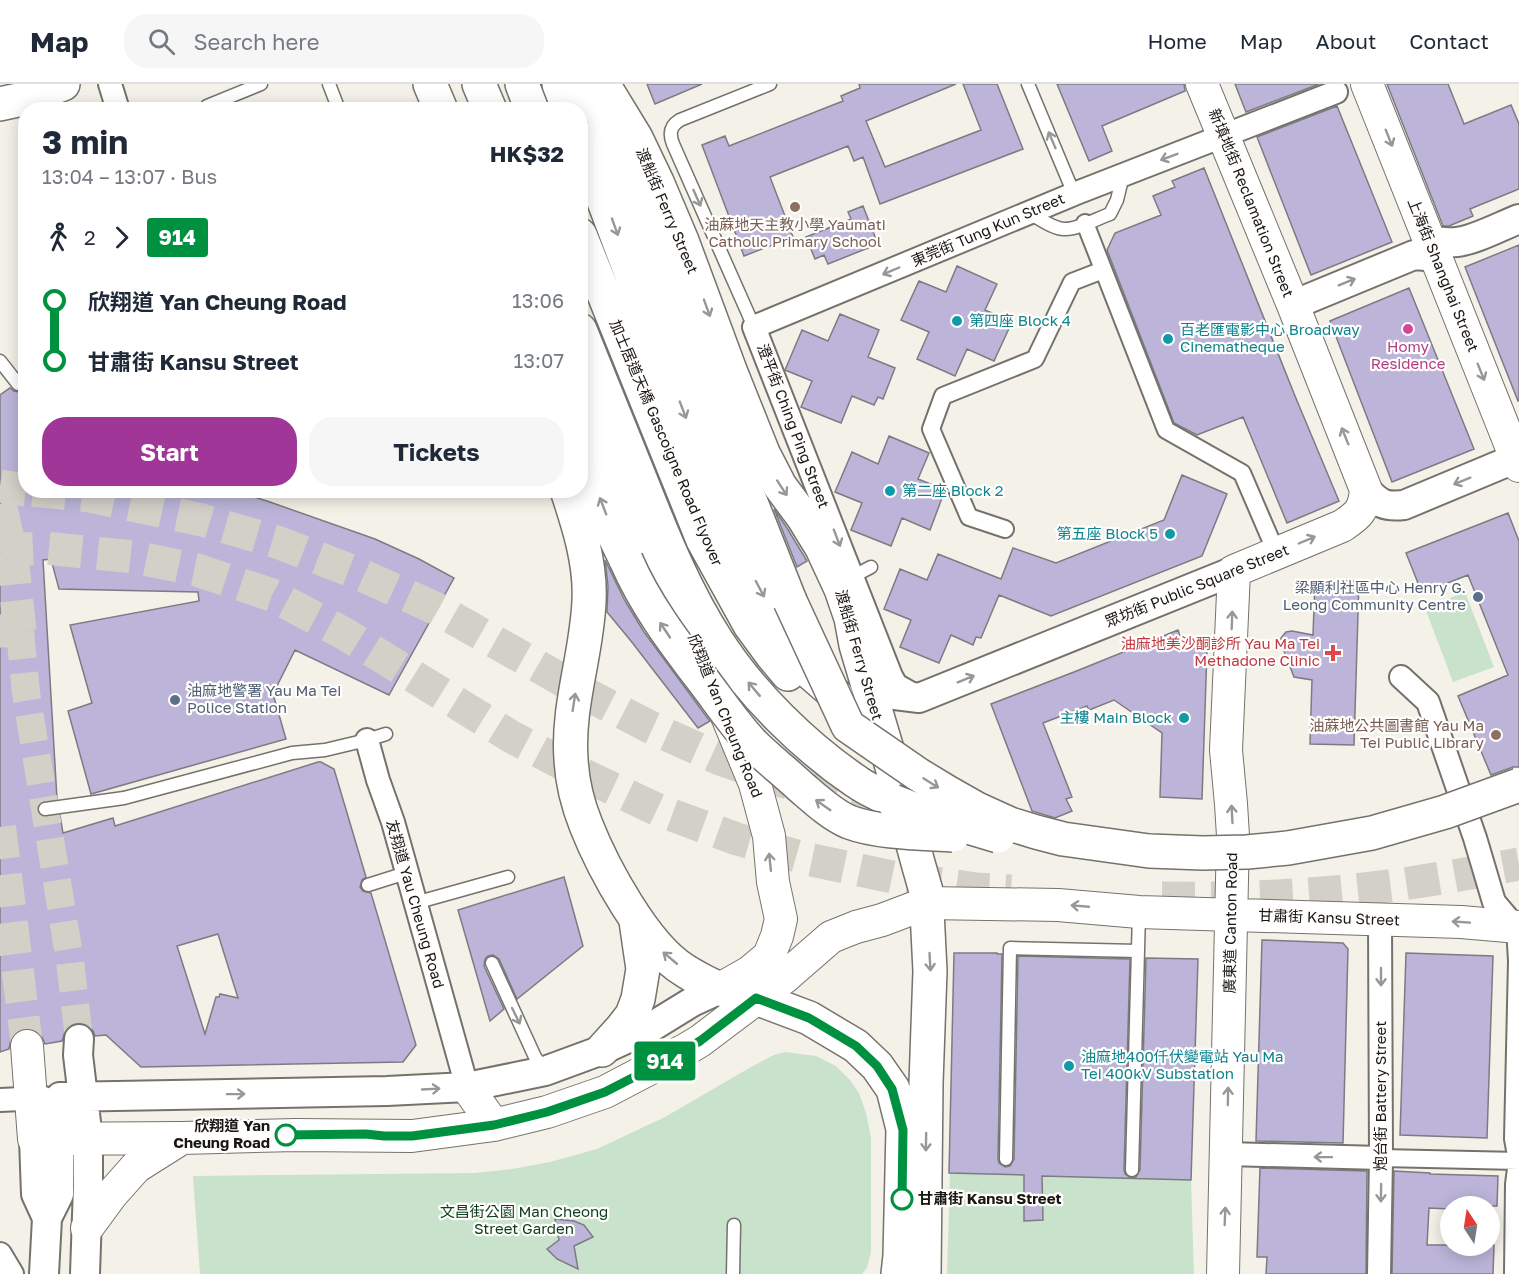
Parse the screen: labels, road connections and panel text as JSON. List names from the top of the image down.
{
  "streets": {
    "main road": [
      "新填地街 Reclamation Street",
      "渡船街 Ferry Street",
      "上海街 Shanghai Street",
      "加士居道天橋 Gascoigne Road Flyover",
      "眾坊街 Public Square Street",
      "欣翔道 Yan Cheung Road",
      "甘肅街 Kansu Street",
      "廣東道 Canton Road"
    ],
    "street": [
      "東莞街 Tung Kun Street",
      "澄平街 Ching Ping Street",
      "友翔道 Yau Cheung Road",
      "炮台街 Battery Street"
    ]
  },
  "crossings": [
    ["新填地街 Reclamation Street", "東莞街 Tung Kun Street"],
    ["新填地街 Reclamation Street", "眾坊街 Public Square Street"],
    ["渡船街 Ferry Street", "欣翔道 Yan Cheung Road"],
    ["渡船街 Ferry Street", "甘肅街 Kansu Street"],
    ["東莞街 Tung Kun Street", "澄平街 Ching Ping Street"],
    ["澄平街 Ching Ping Street", "眾坊街 Public Square Street"],
    ["眾坊街 Public Square Street", "廣東道 Canton Road"],
    ["欣翔道 Yan Cheung Road", "友翔道 Yau Cheung Road"],
    ["甘肅街 Kansu Street", "廣東道 Canton Road"],
    ["甘肅街 Kansu Street", "炮台街 Battery Street"]
  ],
  "one_way": [
    "新填地街 Reclamation Street",
    "東莞街 Tung Kun Street",
    "上海街 Shanghai Street",
    "澄平街 Ching Ping Street",
    "廣東道 Canton Road"
  ],
  "parks": ["文昌街公園 Man Cheong Street Garden"],
  "places": {
    "other": [
      "油蔴地天主教小學 Yaumati Catholic Primary School",
      "第四座 Block 4",
      "Homy Residence",
      "百老匯電影中心 Broadway Cinematheque",
      "第二座 Block 2",
      "第五座 Block 5",
      "梁顯利社區中心 Henry G. Leong Community Centre",
      "油麻地警署 Yau Ma Tei Police Station",
      "主樓 Main Block",
      "油蔴地公共圖書館 Yau Ma Tei Public Library",
      "油麻地400仟伏變電站 Yau Ma Tei 400kV Substation",
      "欣翔道 Yan Cheung Road",
      "甘肅街 Kansu Street"
    ],
    "health": ["油麻地美沙酮診所 Yau Ma Tei Methadone Clinic"]
  },
  "lines": ["bus line 914"],
  "north": "top",
  "page": {
    "header": "Map",
    "search": "Search here",
    "nav": [
      "Home",
      "Map",
      "About",
      "Contact"
    ],
    "on_map": "914",
    "heading": ["3 min", "13:04 – 13:07 · Bus", "HK$32"],
    "legs": ["2", "914"],
    "list": [
      {
        "name": "欣翔道 Yan Cheung Road",
        "value": "13:06"
      },
      {
        "name": "甘肅街 Kansu Street",
        "value": "13:07"
      }
    ],
    "buttons": ["Start", "Tickets"]
  }
}
